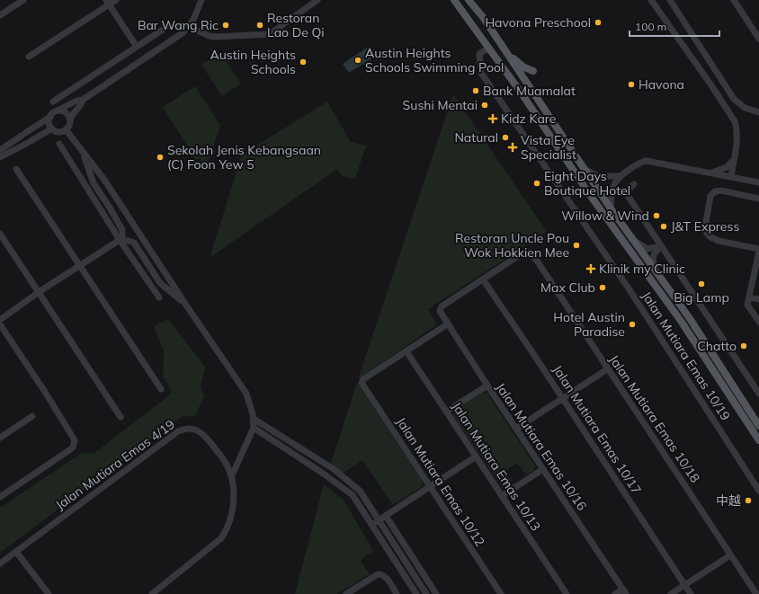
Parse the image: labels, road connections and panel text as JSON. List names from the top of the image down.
{
  "streets": {
    "street": [
      "Jalan Mutiara Emas 10/19",
      "Jalan Mutiara Emas 10/18",
      "Jalan Mutiara Emas 10/17",
      "Jalan Mutiara Emas 10/16",
      "Jalan Mutiara Emas 4/19",
      "Jalan Mutiara Emas 10/13",
      "Jalan Mutiara Emas 10/12"
    ]
  },
  "crossings": [
    ["Jalan Mutiara Emas 10/18", "Jalan Mutiara Emas 10/17"],
    ["Jalan Mutiara Emas 10/18", "Jalan Mutiara Emas 10/16"],
    ["Jalan Mutiara Emas 10/17", "Jalan Mutiara Emas 10/16"],
    ["Jalan Mutiara Emas 10/13", "Jalan Mutiara Emas 10/12"]
  ],
  "places": {
    "other": [
      "Havona Preschool",
      "Bar Wang Ric",
      "Restoran Lao De Qi",
      "Austin Heights Schools Swimming Pool",
      "Austin Heights Schools",
      "Havona",
      "Bank Muamalat",
      "Sushi Mentai",
      "Natural",
      "Sekolah Jenis Kebangsaan (C) Foon Yew 5",
      "Eight Days Boutique Hotel",
      "Willow & Wind",
      "J&T Express",
      "Restoran Uncle Pou Wok Hokkien Mee",
      "Big Lamp",
      "Max Club",
      "Hotel Austin Paradise",
      "Chatto",
      "中越"
    ],
    "health": ["Kidz Kare", "Vista Eye Specialist", "Klinik my Clinic"]
  },
  "scale_bar": "100 m"
}
